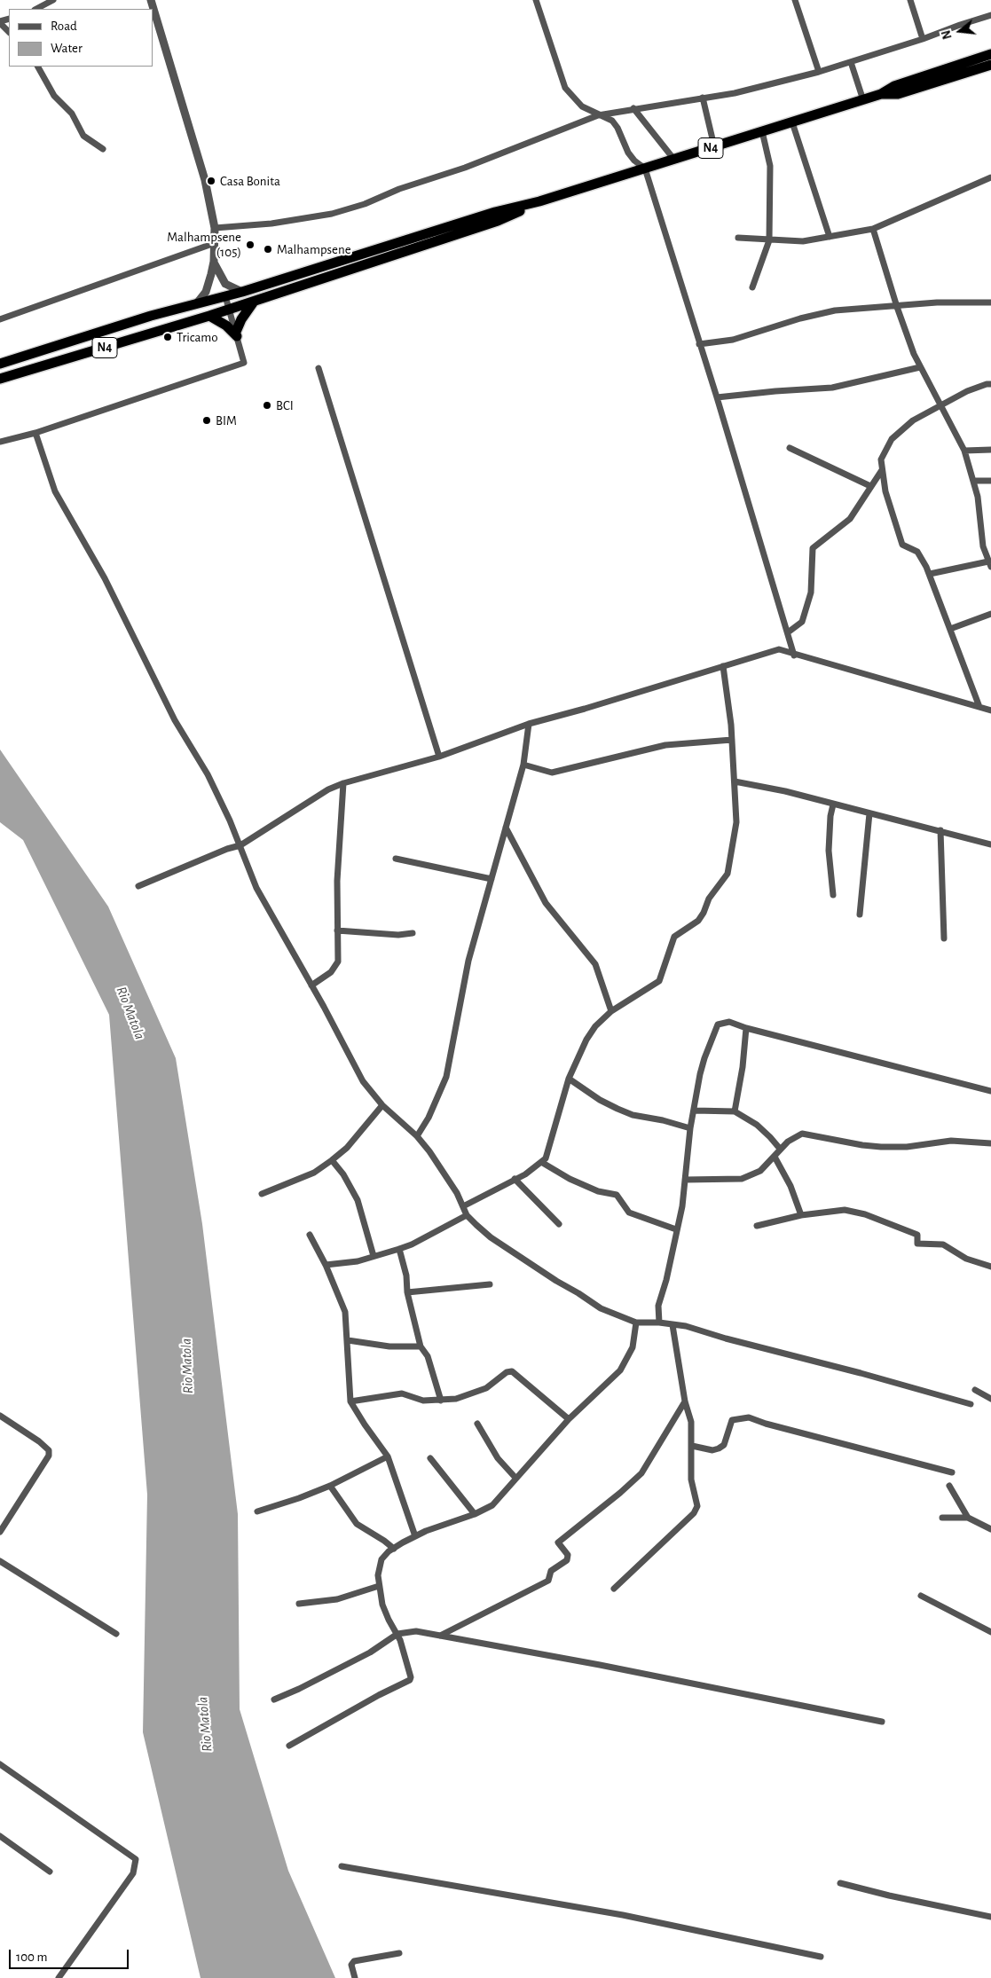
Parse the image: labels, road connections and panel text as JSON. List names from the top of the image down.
{
  "streets": {
    "highway": ["N4"]
  },
  "water": ["Rio Matola"],
  "places": [
    "Casa Bonita",
    "Malhampsene (105)",
    "Malhampsene",
    "Tricamo",
    "BCI",
    "BIM"
  ],
  "legend": ["Road", "Water"],
  "scale_bar": "100 m",
  "north": "left"
}
